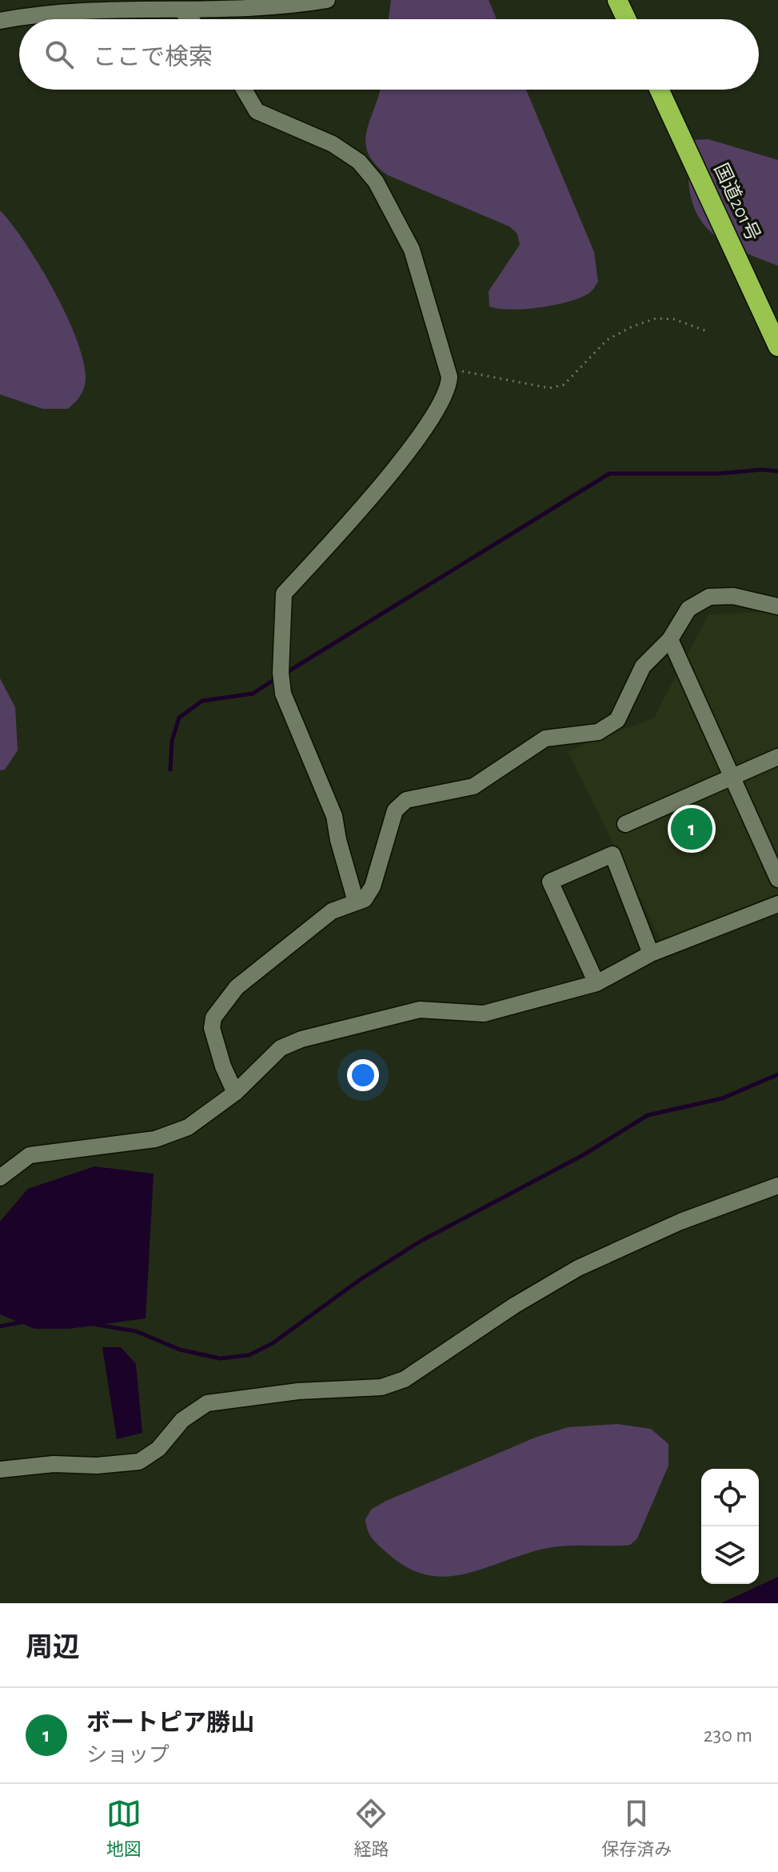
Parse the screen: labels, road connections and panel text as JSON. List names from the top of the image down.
{
  "streets": {
    "highway": ["国道201号"]
  },
  "page": {
    "search": "ここで検索",
    "pins": "1",
    "heading": "周辺",
    "list": [
      {
        "mark": "1",
        "name": "ボートピア勝山",
        "note": "ショップ",
        "value": "230 m"
      }
    ],
    "nav": ["地図", "経路", "保存済み"]
  }
}
